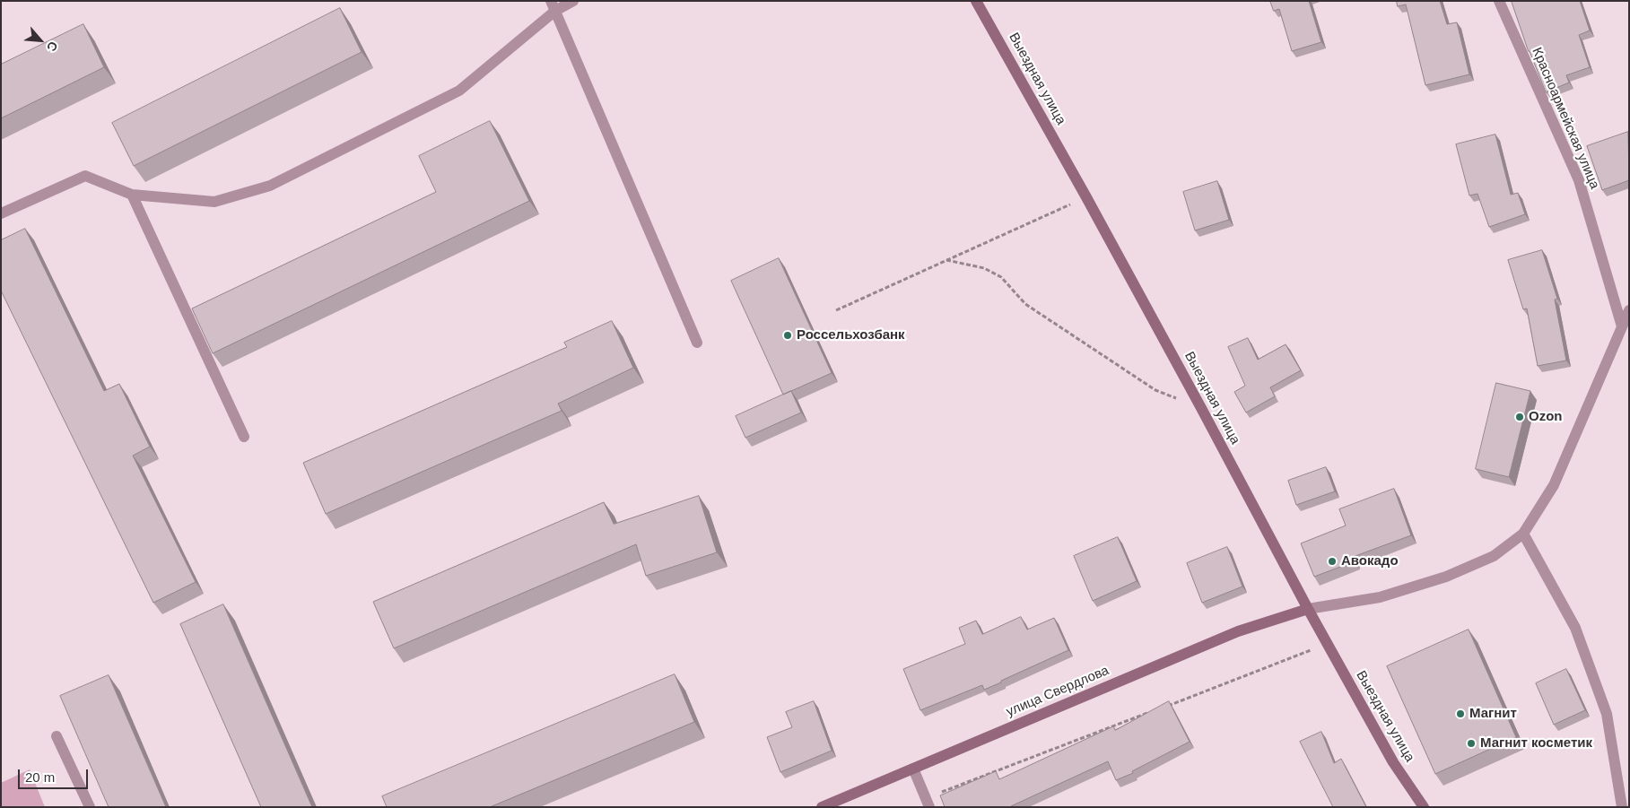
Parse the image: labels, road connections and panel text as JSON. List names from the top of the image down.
{
  "streets": {
    "street": ["Выездная улица", "Красноармейская улица", "улица Свердлова"]
  },
  "crossings": [
    ["Выездная улица", "улица Свердлова"]
  ],
  "places": [
    "Россельхозбанк",
    "Ozon",
    "Авокадо",
    "Магнит",
    "Магнит косметик"
  ],
  "scale_bar": "20 m",
  "north": "bottom right"
}
